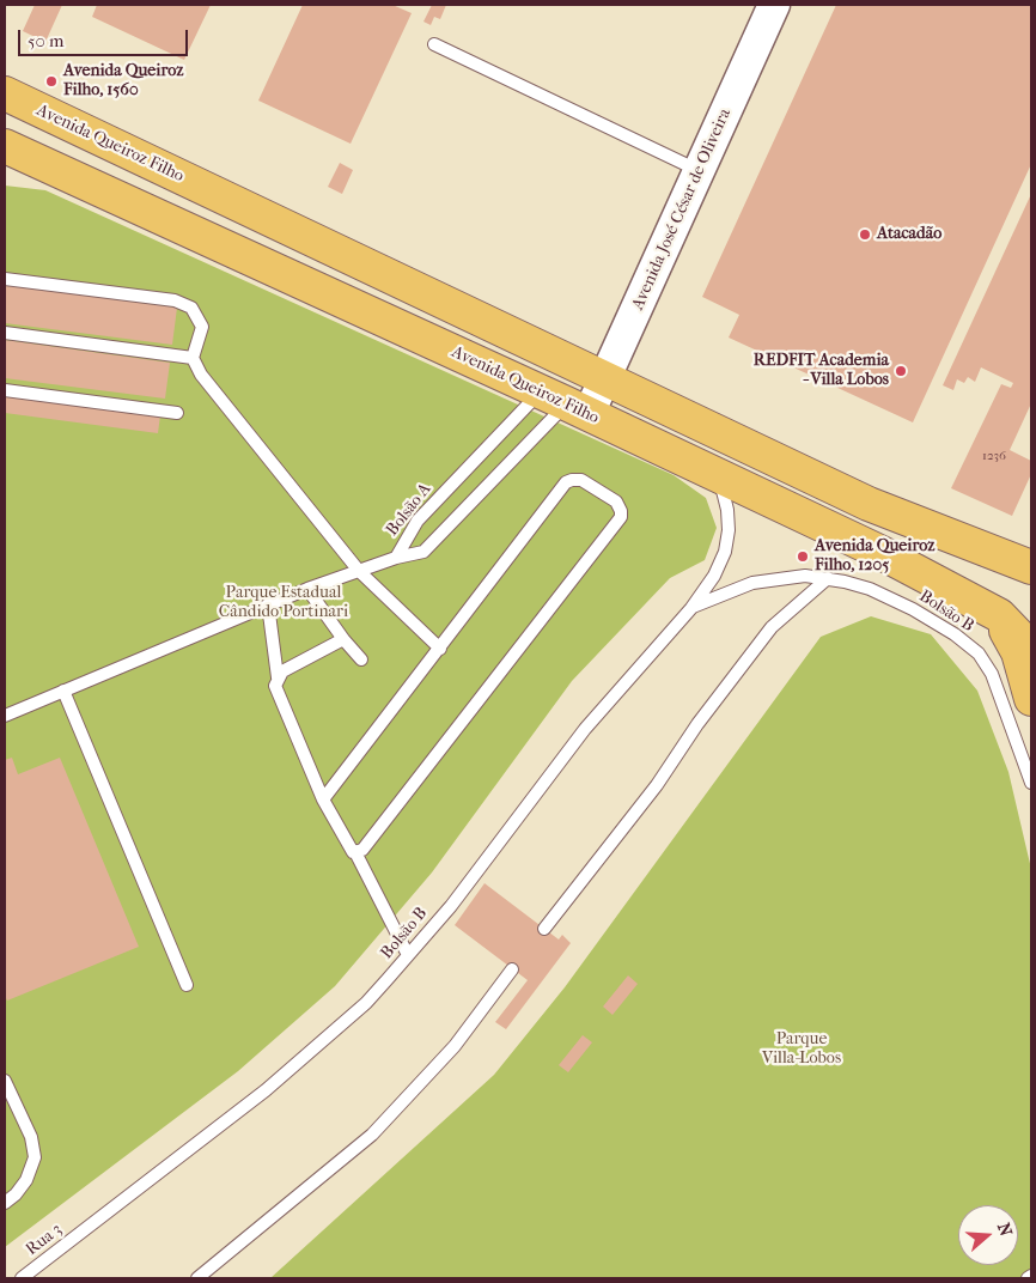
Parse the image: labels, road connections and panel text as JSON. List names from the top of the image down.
{
  "streets": {
    "highway": ["Avenida Queiroz Filho"],
    "street": ["Avenida José César de Oliveira"],
    "lane": ["Bolsão A", "Bolsão B", "Rua 3"]
  },
  "crossings": [
    ["Avenida Queiroz Filho", "Avenida José César de Oliveira"],
    ["Avenida Queiroz Filho", "Bolsão A"],
    ["Avenida Queiroz Filho", "Bolsão B"],
    ["Avenida José César de Oliveira", "Bolsão A"],
    ["Bolsão B", "Rua 3"]
  ],
  "parks": ["Parque Estadual Cândido Portinari", "Parque Villa-Lobos"],
  "places": [
    "Avenida Queiroz Filho, 1560",
    "Atacadão",
    "REDFIT Academia - Villa Lobos",
    "Avenida Queiroz Filho, 1205"
  ],
  "house_numbers": ["1236"],
  "scale_bar": "50 m",
  "north": "right"
}
